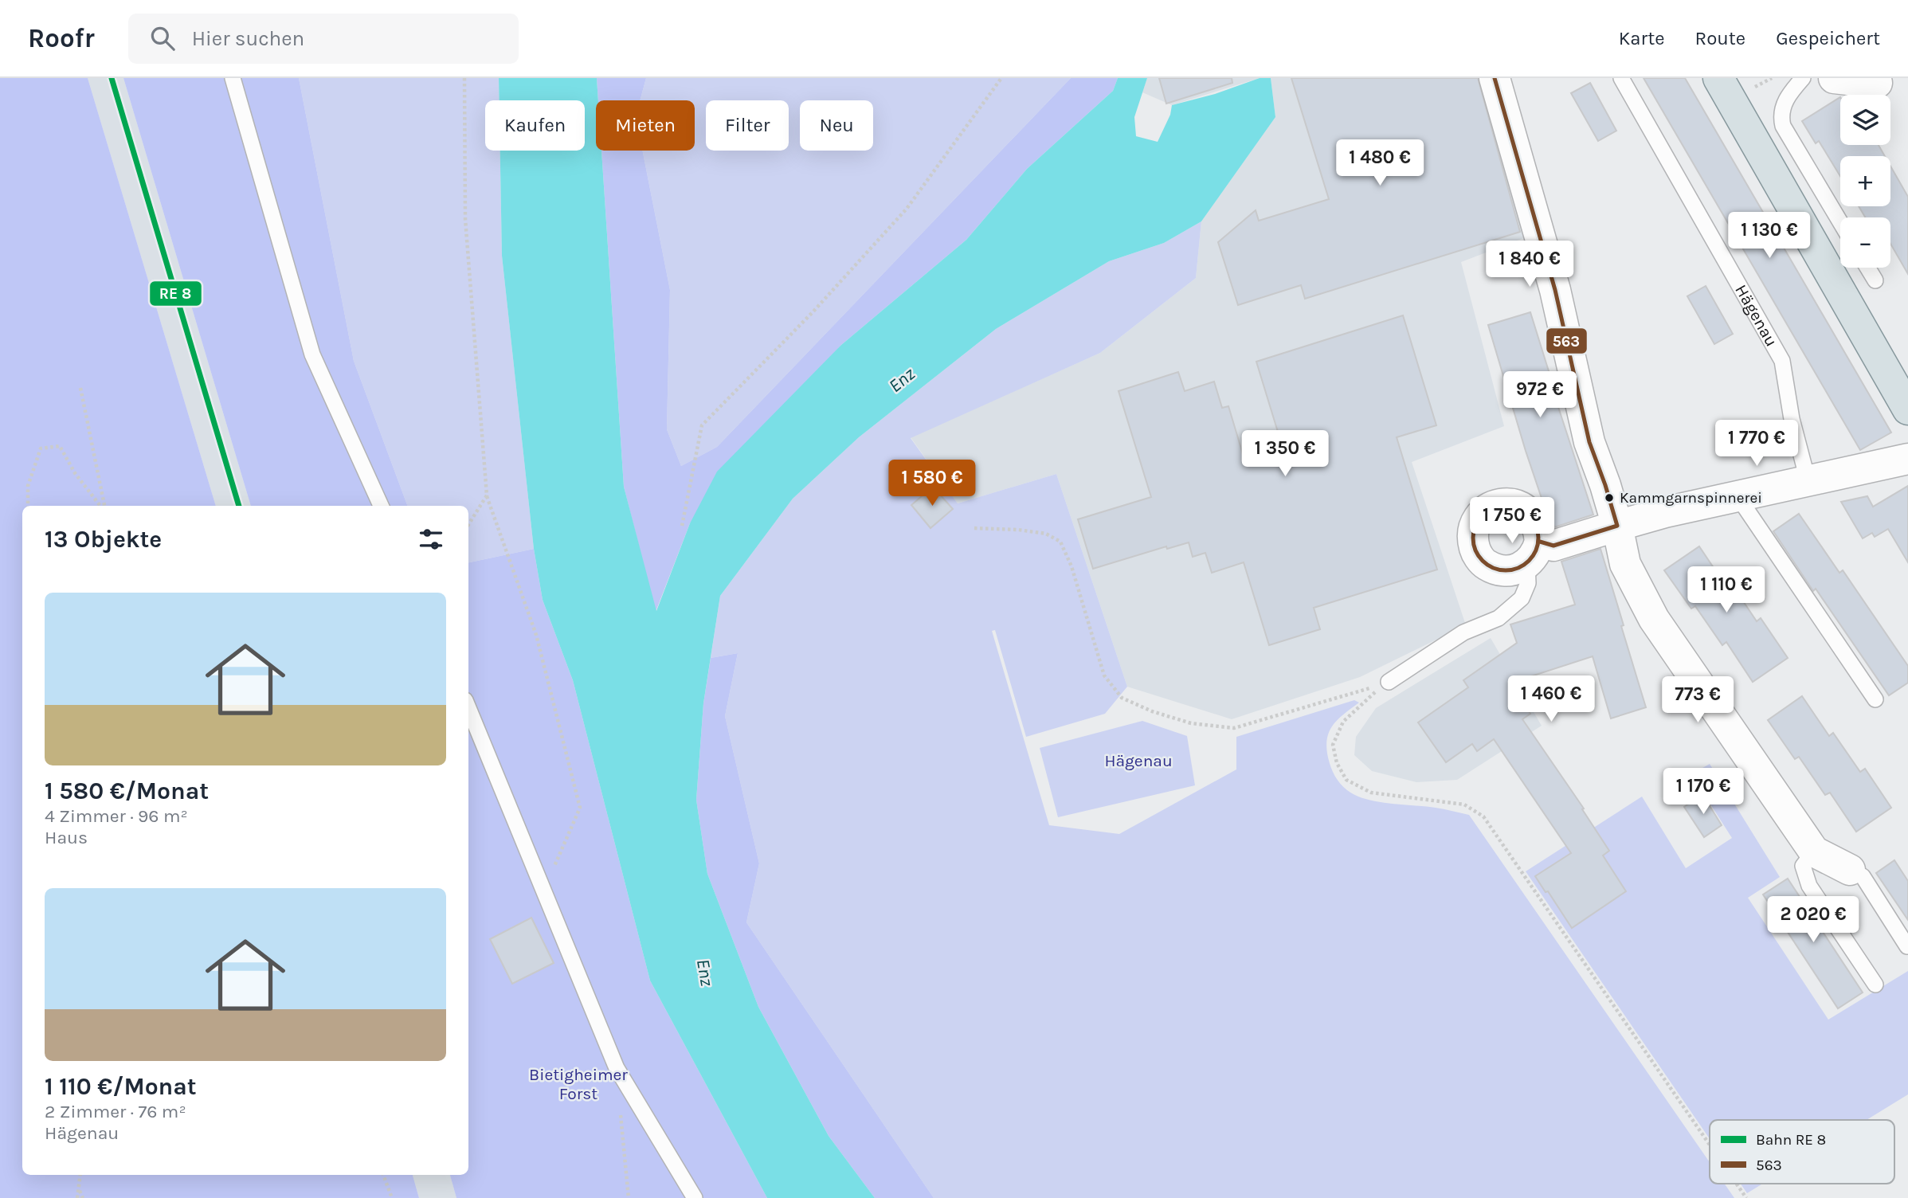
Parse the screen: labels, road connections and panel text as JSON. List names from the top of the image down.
{
  "streets": {
    "lane": ["Hägenau"]
  },
  "water": ["Enz"],
  "parks": ["Hägenau", "Bietigheimer Forst"],
  "places": ["Kammgarnspinnerei"],
  "lines": ["transit line 563"],
  "legend": ["Bahn RE 8", "563"],
  "page": {
    "header": "Roofr",
    "search": "Hier suchen",
    "nav": ["Karte", "Route", "Gespeichert"],
    "map_buttons": ["+", "−"],
    "chip": [
      "Kaufen",
      "Mieten",
      "Filter",
      "Neu"
    ],
    "price": [
      "1 480 €",
      "1 130 €",
      "1 840 €",
      "972 €",
      "1 770 €",
      "1 350 €",
      "1 580 €",
      "1 750 €",
      "1 110 €",
      "1 460 €",
      "773 €",
      "1 170 €",
      "2 020 €"
    ],
    "heading": "13 Objekte",
    "list": [
      {
        "name": "1 580 €/Monat",
        "note": "4 Zimmer · 96 m² · Haus"
      },
      {
        "name": "1 110 €/Monat",
        "note": "2 Zimmer · 76 m² · Hägenau"
      }
    ]
  }
}
